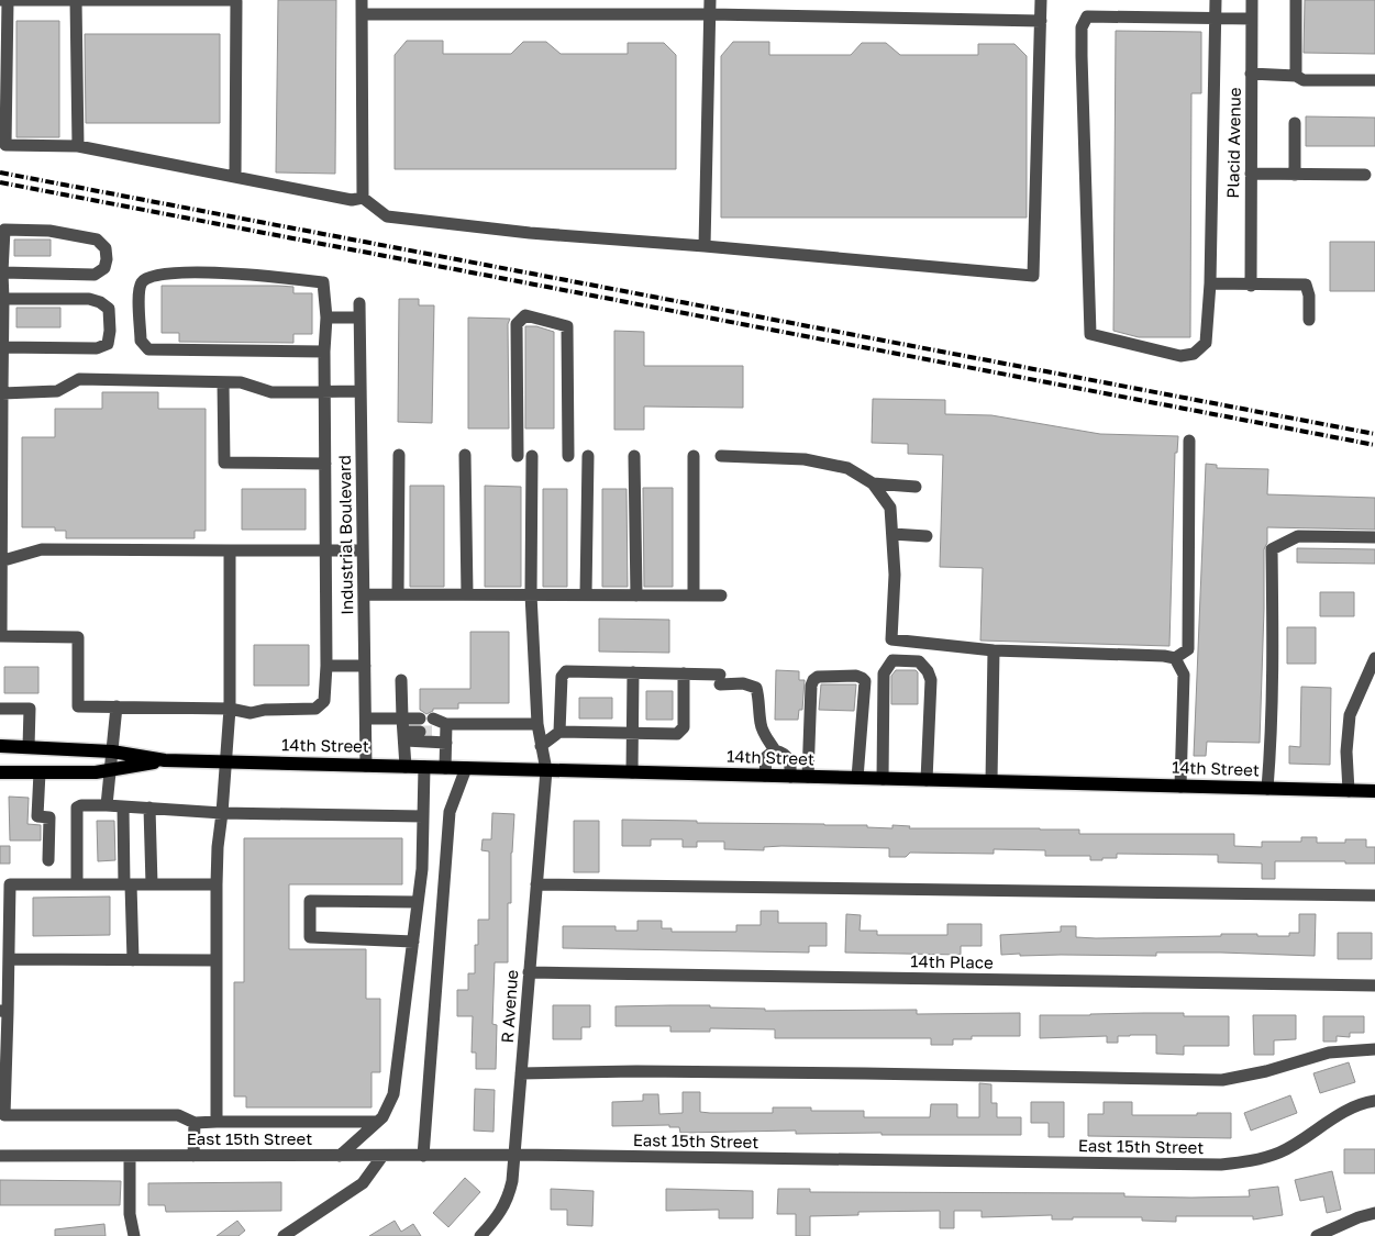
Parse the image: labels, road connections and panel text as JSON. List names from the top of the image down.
{
  "streets": {
    "main road": ["14th Street"],
    "street": [
      "Placid Avenue",
      "Industrial Boulevard",
      "14th Place",
      "R Avenue",
      "East 15th Street"
    ]
  },
  "crossings": [
    ["Industrial Boulevard", "14th Street"],
    ["14th Street", "R Avenue"],
    ["14th Place", "R Avenue"],
    ["R Avenue", "East 15th Street"]
  ]
}
